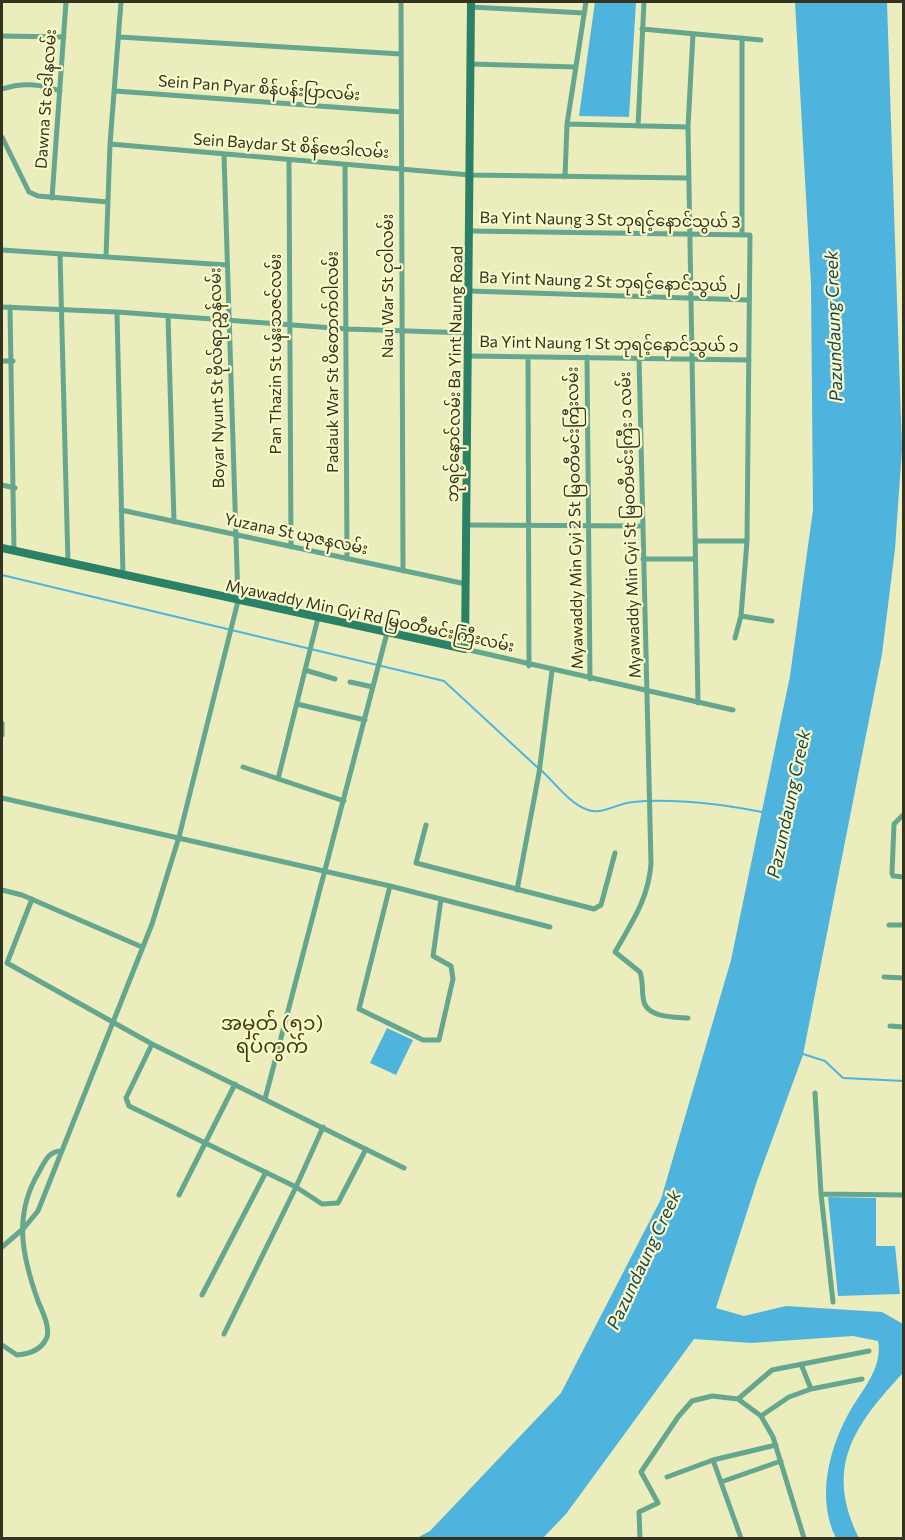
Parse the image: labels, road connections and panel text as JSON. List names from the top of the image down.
{
  "streets": {
    "main road": ["ဘုရင့်နောင်လမ်း Ba Yint Naung Road", "Myawaddy Min Gyi Rd မြဝတီမင်းကြီးလမ်း"],
    "street": [
      "Sein Pan Pyar စိန်ပန်းပြာလမ်း",
      "Dawna St ဒေါနလမ်း",
      "Sein Baydar St စိန်ဗေဒါလမ်း",
      "Ba Yint Naung 3 St ဘုရင့်နောင်သွယ် 3",
      "Ba Yint Naung 2 St ဘုရင့်နောင်သွယ် ၂",
      "Nau War St ငုဝါလမ်း",
      "Ba Yint Naung 1 St ဘုရင့်နောင်သွယ် ၁",
      "Pan Thazin St ပန်းသဇင်လမ်း",
      "Padauk War St ပိတောက်ဝါလမ်း",
      "Boyar Nyunt St ဗိုလ်ရာညွှန်လမ်း",
      "Myawaddy Min Gyi 2 St မြဝတီမင်းကြီးလမ်း",
      "Myawaddy Min Gyi St မြဝတီမင်းကြီး ၁ လမ်း",
      "Yuzana St ယုဇနလမ်း"
    ]
  },
  "crossings": [
    ["Sein Pan Pyar စိန်ပန်းပြာလမ်း", "Nau War St ငုဝါလမ်း"],
    ["Sein Baydar St စိန်ဗေဒါလမ်း", "Nau War St ငုဝါလမ်း"],
    ["Sein Baydar St စိန်ဗေဒါလမ်း", "Pan Thazin St ပန်းသဇင်လမ်း"],
    ["Sein Baydar St စိန်ဗေဒါလမ်း", "Padauk War St ပိတောက်ဝါလမ်း"],
    ["Sein Baydar St စိန်ဗေဒါလမ်း", "ဘုရင့်နောင်လမ်း Ba Yint Naung Road"],
    ["Sein Baydar St စိန်ဗေဒါလမ်း", "Boyar Nyunt St ဗိုလ်ရာညွှန်လမ်း"],
    ["Ba Yint Naung 3 St ဘုရင့်နောင်သွယ် 3", "Ba Yint Naung 2 St ဘုရင့်နောင်သွယ် ၂"],
    ["Ba Yint Naung 3 St ဘုရင့်နောင်သွယ် 3", "ဘုရင့်နောင်လမ်း Ba Yint Naung Road"],
    ["Ba Yint Naung 2 St ဘုရင့်နောင်သွယ် ၂", "ဘုရင့်နောင်လမ်း Ba Yint Naung Road"],
    ["Nau War St ငုဝါလမ်း", "Yuzana St ယုဇနလမ်း"],
    ["Ba Yint Naung 1 St ဘုရင့်နောင်သွယ် ၁", "ဘုရင့်နောင်လမ်း Ba Yint Naung Road"],
    ["Ba Yint Naung 1 St ဘုရင့်နောင်သွယ် ၁", "Myawaddy Min Gyi 2 St မြဝတီမင်းကြီးလမ်း"],
    ["Ba Yint Naung 1 St ဘုရင့်နောင်သွယ် ၁", "Myawaddy Min Gyi St မြဝတီမင်းကြီး ၁ လမ်း"],
    ["Pan Thazin St ပန်းသဇင်လမ်း", "Yuzana St ယုဇနလမ်း"],
    ["Padauk War St ပိတောက်ဝါလမ်း", "Yuzana St ယုဇနလမ်း"],
    ["ဘုရင့်နောင်လမ်း Ba Yint Naung Road", "Yuzana St ယုဇနလမ်း"],
    ["ဘုရင့်နောင်လမ်း Ba Yint Naung Road", "Myawaddy Min Gyi Rd မြဝတီမင်းကြီးလမ်း"],
    ["Boyar Nyunt St ဗိုလ်ရာညွှန်လမ်း", "Yuzana St ယုဇနလမ်း"],
    ["Boyar Nyunt St ဗိုလ်ရာညွှန်လမ်း", "Myawaddy Min Gyi Rd မြဝတီမင်းကြီးလမ်း"],
    ["Myawaddy Min Gyi 2 St မြဝတီမင်းကြီးလမ်း", "Myawaddy Min Gyi Rd မြဝတီမင်းကြီးလမ်း"],
    ["Myawaddy Min Gyi St မြဝတီမင်းကြီး ၁ လမ်း", "Myawaddy Min Gyi Rd မြဝတီမင်းကြီးလမ်း"]
  ],
  "districts": ["အမှတ် (၅၁) ရပ်ကွက်"],
  "water": ["Pazundaung Creek"]
}
